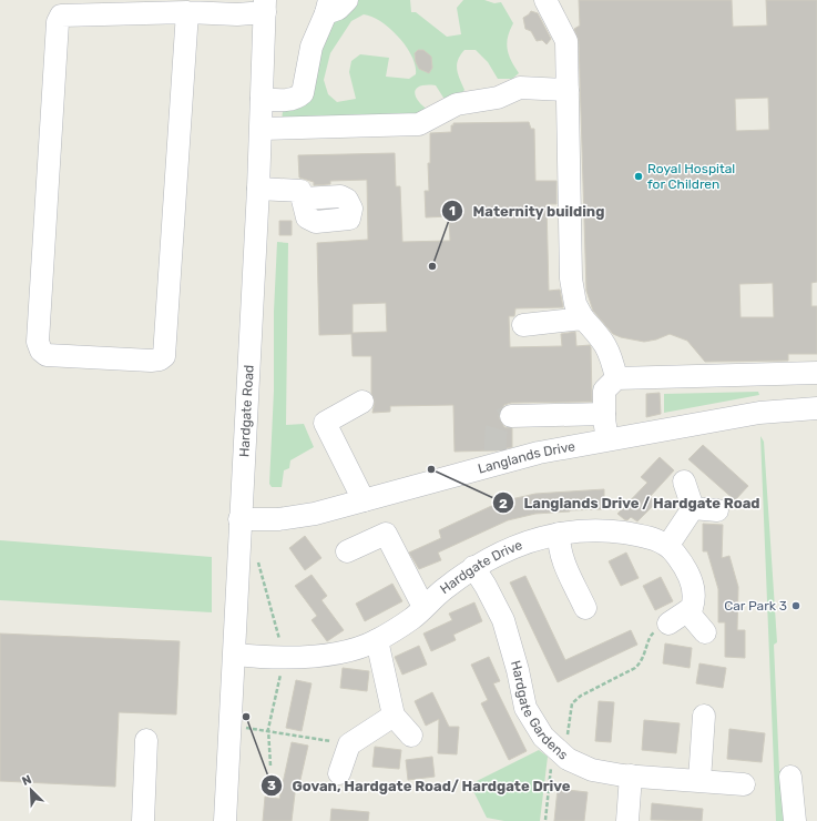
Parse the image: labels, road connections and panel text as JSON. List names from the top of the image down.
{
  "streets": {
    "street": [
      "Hardgate Road",
      "Langlands Drive",
      "Hardgate Drive",
      "Hardgate Gardens"
    ]
  },
  "crossings": [
    ["Hardgate Road", "Langlands Drive"],
    ["Hardgate Road", "Hardgate Drive"],
    ["Hardgate Drive", "Hardgate Gardens"]
  ],
  "places": [
    "Royal Hospital for Children",
    "Maternity building",
    "Langlands Drive / Hardgate Road",
    "Car Park 3",
    "Govan, Hardgate Road/ Hardgate Drive"
  ],
  "north": "top left"
}
